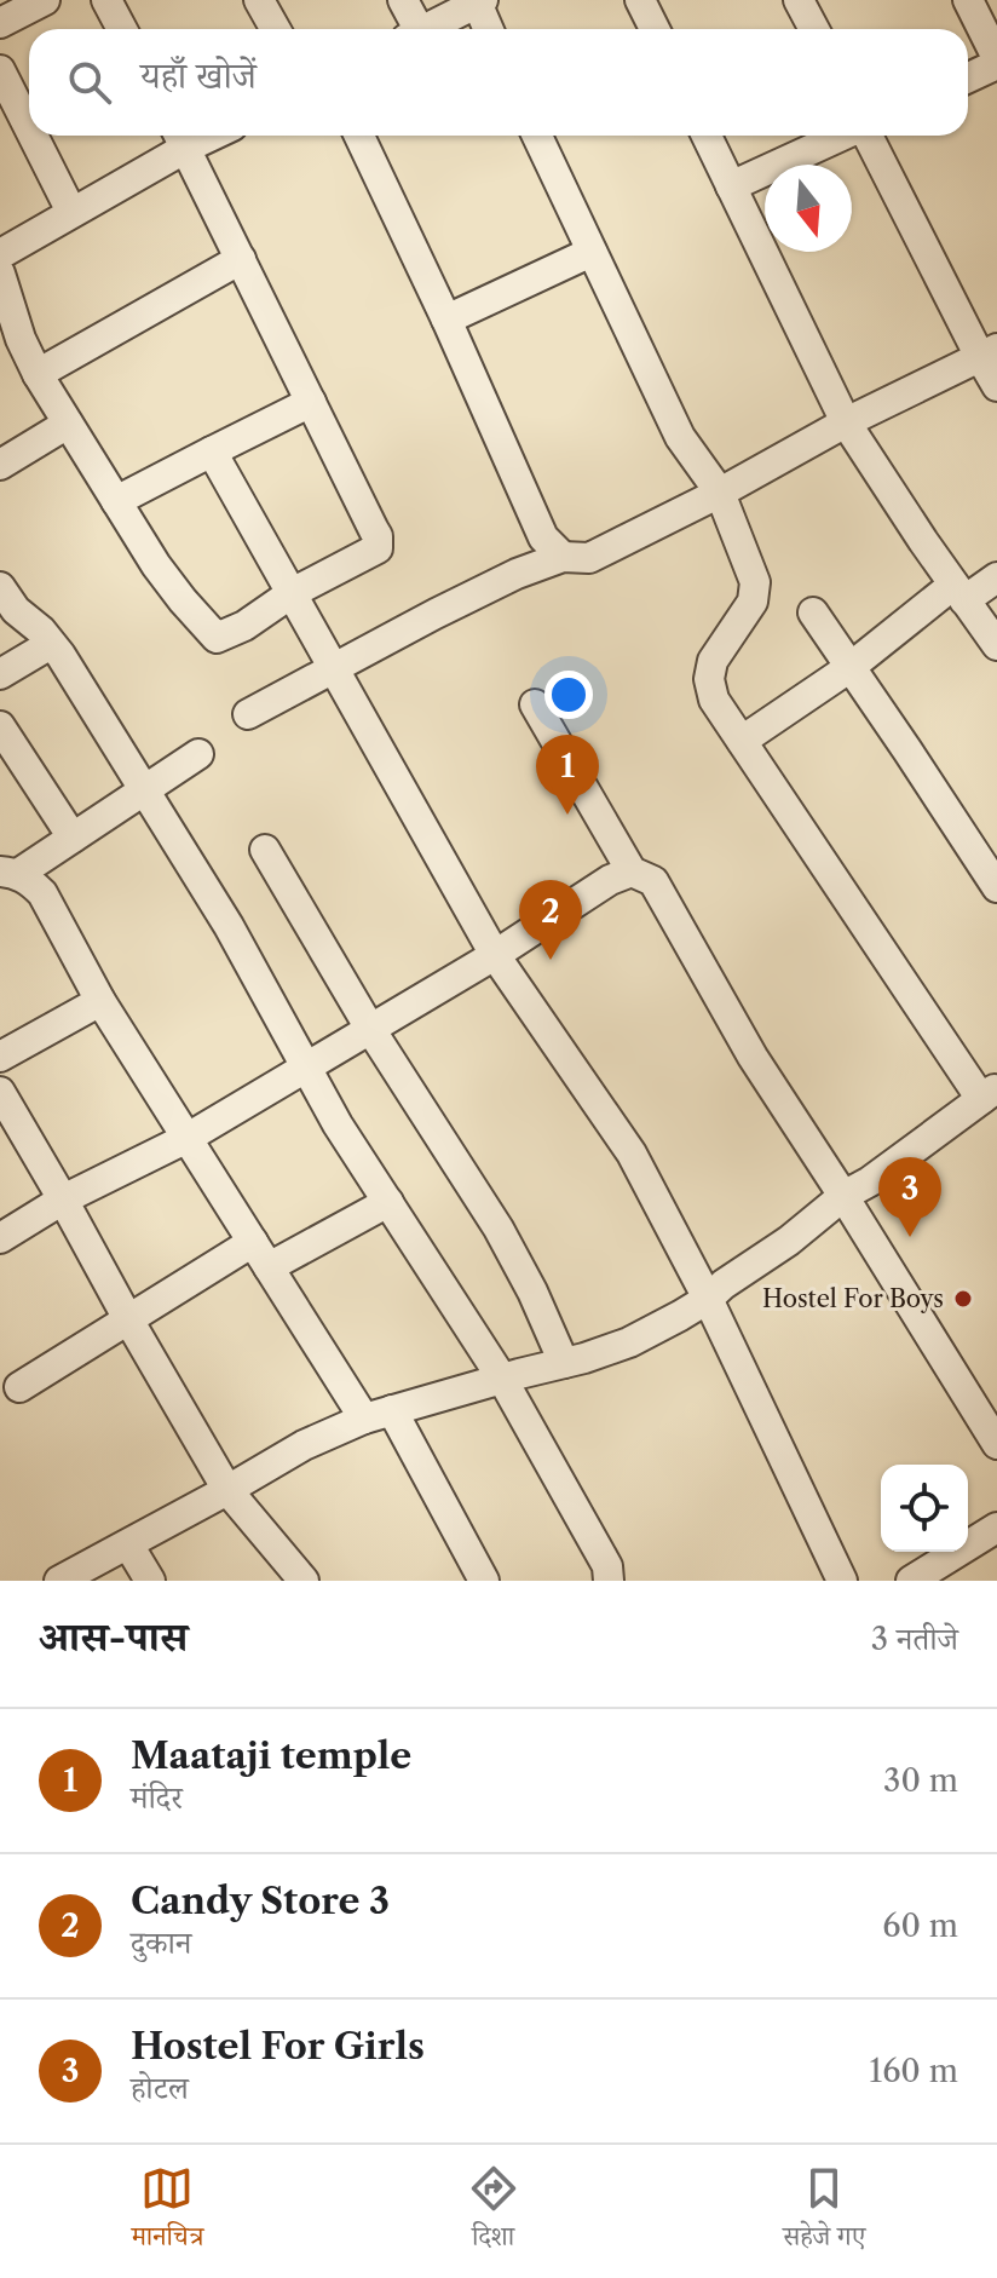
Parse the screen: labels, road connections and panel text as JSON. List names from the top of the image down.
{
  "places": ["Hostel For Boys"],
  "north": "bottom",
  "page": {
    "search": "यहाँ खोजें",
    "pins": ["1", "2", "3"],
    "heading": ["आस-पास", "3 नतीजे"],
    "list": [
      {
        "mark": "1",
        "name": "Maataji temple",
        "note": "मंदिर",
        "value": "30 m"
      },
      {
        "mark": "2",
        "name": "Candy Store 3",
        "note": "दुकान",
        "value": "60 m"
      },
      {
        "mark": "3",
        "name": "Hostel For Girls",
        "note": "होटल",
        "value": "160 m"
      }
    ],
    "nav": ["मानचित्र", "दिशा", "सहेजे गए"]
  }
}
